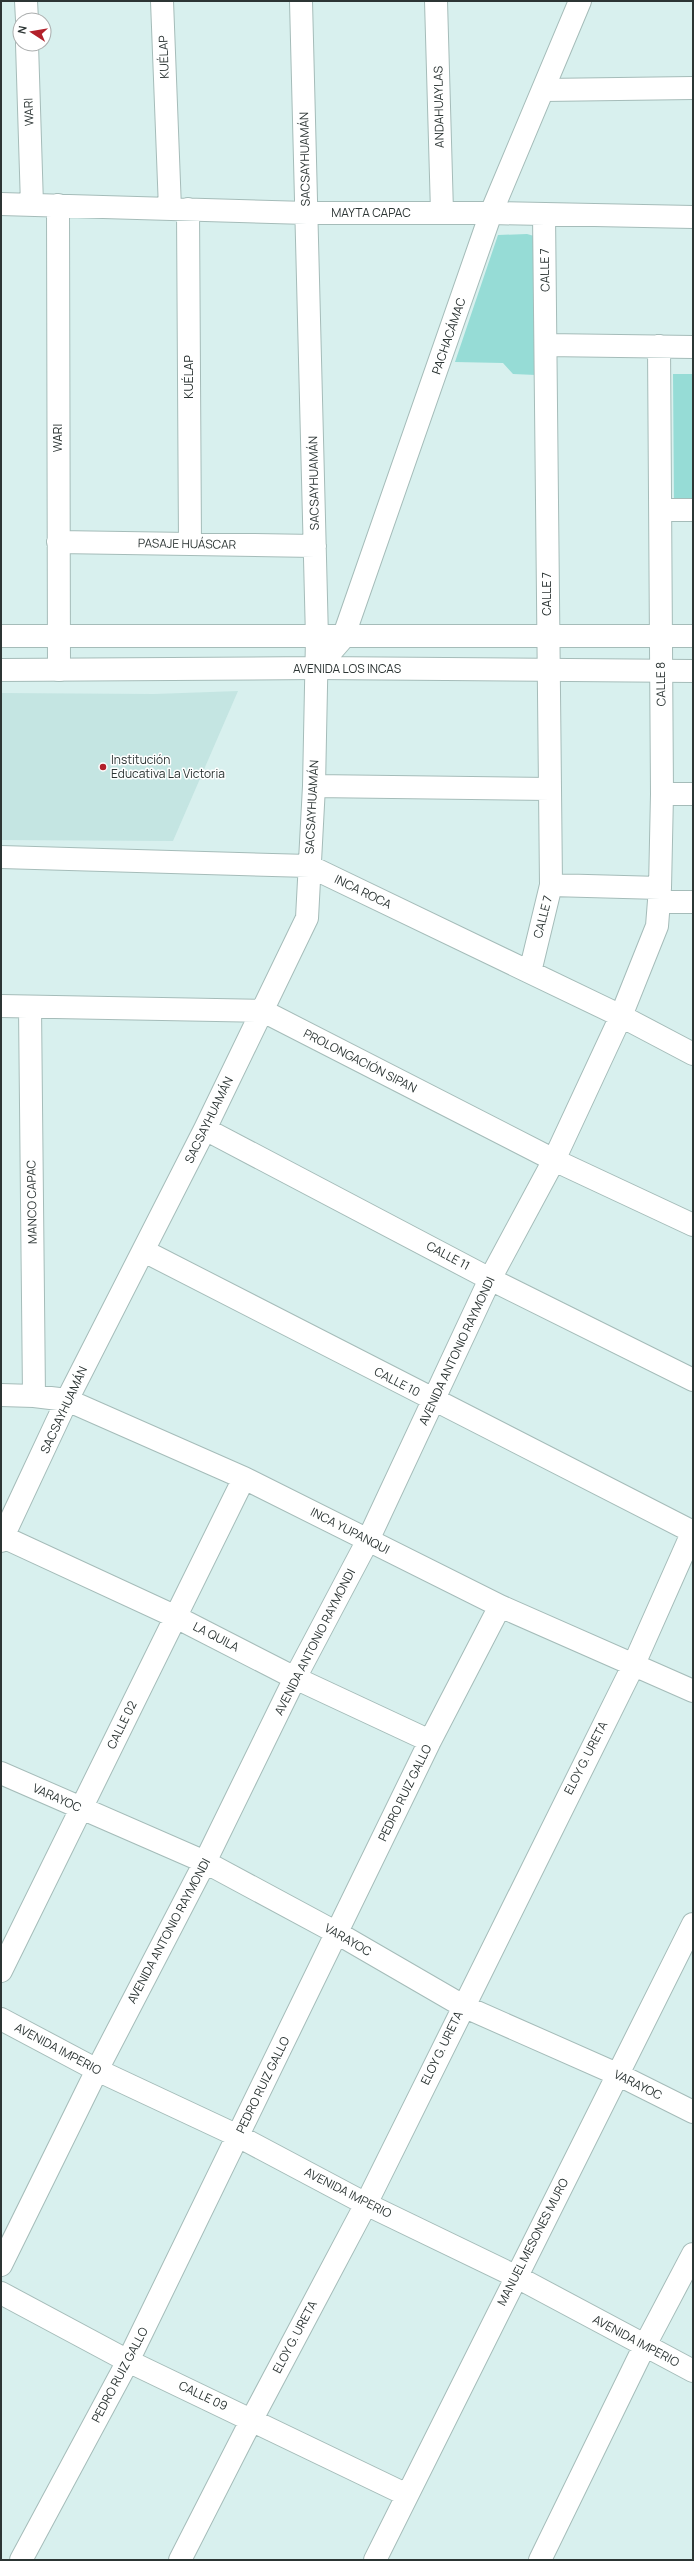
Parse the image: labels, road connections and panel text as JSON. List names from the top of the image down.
{
  "streets": {
    "street": [
      "KUÉLAP",
      "ANDAHUAYLAS",
      "WARI",
      "SACSAYHUAMÁN",
      "MAYTA CAPAC",
      "CALLE 7",
      "PACHACÁMAC",
      "PASAJE HUÁSCAR",
      "AVENIDA LOS INCAS",
      "CALLE 8",
      "INCA ROCA",
      "PROLONGACIÓN SIPAN",
      "MANCO CAPAC",
      "CALLE 11",
      "AVENIDA ANTONIO RAYMONDI",
      "CALLE 10",
      "INCA YUPANQUI",
      "LA QUILA",
      "CALLE 02",
      "ELOY G. URETA",
      "PEDRO RUIZ GALLO",
      "VARAYOC",
      "AVENIDA IMPERIO",
      "MANUEL MESONES MURO",
      "CALLE 09"
    ]
  },
  "crossings": [
    ["KUÉLAP", "MAYTA CAPAC"],
    ["KUÉLAP", "PASAJE HUÁSCAR"],
    ["ANDAHUAYLAS", "MAYTA CAPAC"],
    ["WARI", "MAYTA CAPAC"],
    ["WARI", "PASAJE HUÁSCAR"],
    ["WARI", "AVENIDA LOS INCAS"],
    ["SACSAYHUAMÁN", "MAYTA CAPAC"],
    ["SACSAYHUAMÁN", "PACHACÁMAC"],
    ["SACSAYHUAMÁN", "PASAJE HUÁSCAR"],
    ["SACSAYHUAMÁN", "AVENIDA LOS INCAS"],
    ["SACSAYHUAMÁN", "INCA ROCA"],
    ["SACSAYHUAMÁN", "PROLONGACIÓN SIPAN"],
    ["SACSAYHUAMÁN", "CALLE 11"],
    ["SACSAYHUAMÁN", "CALLE 10"],
    ["SACSAYHUAMÁN", "INCA YUPANQUI"],
    ["SACSAYHUAMÁN", "LA QUILA"],
    ["MAYTA CAPAC", "CALLE 7"],
    ["MAYTA CAPAC", "PACHACÁMAC"],
    ["CALLE 7", "AVENIDA LOS INCAS"],
    ["CALLE 7", "INCA ROCA"],
    ["PACHACÁMAC", "AVENIDA LOS INCAS"],
    ["AVENIDA LOS INCAS", "CALLE 8"],
    ["CALLE 8", "INCA ROCA"],
    ["CALLE 8", "AVENIDA ANTONIO RAYMONDI"],
    ["INCA ROCA", "AVENIDA ANTONIO RAYMONDI"],
    ["PROLONGACIÓN SIPAN", "MANCO CAPAC"],
    ["PROLONGACIÓN SIPAN", "AVENIDA ANTONIO RAYMONDI"],
    ["MANCO CAPAC", "INCA YUPANQUI"],
    ["CALLE 11", "AVENIDA ANTONIO RAYMONDI"],
    ["AVENIDA ANTONIO RAYMONDI", "CALLE 10"],
    ["AVENIDA ANTONIO RAYMONDI", "INCA YUPANQUI"],
    ["AVENIDA ANTONIO RAYMONDI", "LA QUILA"],
    ["AVENIDA ANTONIO RAYMONDI", "VARAYOC"],
    ["AVENIDA ANTONIO RAYMONDI", "AVENIDA IMPERIO"],
    ["CALLE 10", "ELOY G. URETA"],
    ["INCA YUPANQUI", "CALLE 02"],
    ["INCA YUPANQUI", "ELOY G. URETA"],
    ["INCA YUPANQUI", "PEDRO RUIZ GALLO"],
    ["LA QUILA", "CALLE 02"],
    ["LA QUILA", "PEDRO RUIZ GALLO"],
    ["CALLE 02", "VARAYOC"],
    ["ELOY G. URETA", "VARAYOC"],
    ["ELOY G. URETA", "AVENIDA IMPERIO"],
    ["ELOY G. URETA", "CALLE 09"],
    ["PEDRO RUIZ GALLO", "VARAYOC"],
    ["PEDRO RUIZ GALLO", "AVENIDA IMPERIO"],
    ["PEDRO RUIZ GALLO", "CALLE 09"],
    ["VARAYOC", "MANUEL MESONES MURO"],
    ["AVENIDA IMPERIO", "MANUEL MESONES MURO"],
    ["MANUEL MESONES MURO", "CALLE 09"]
  ],
  "places": ["Institución Educativa La Victoria"],
  "north": "left"
}
